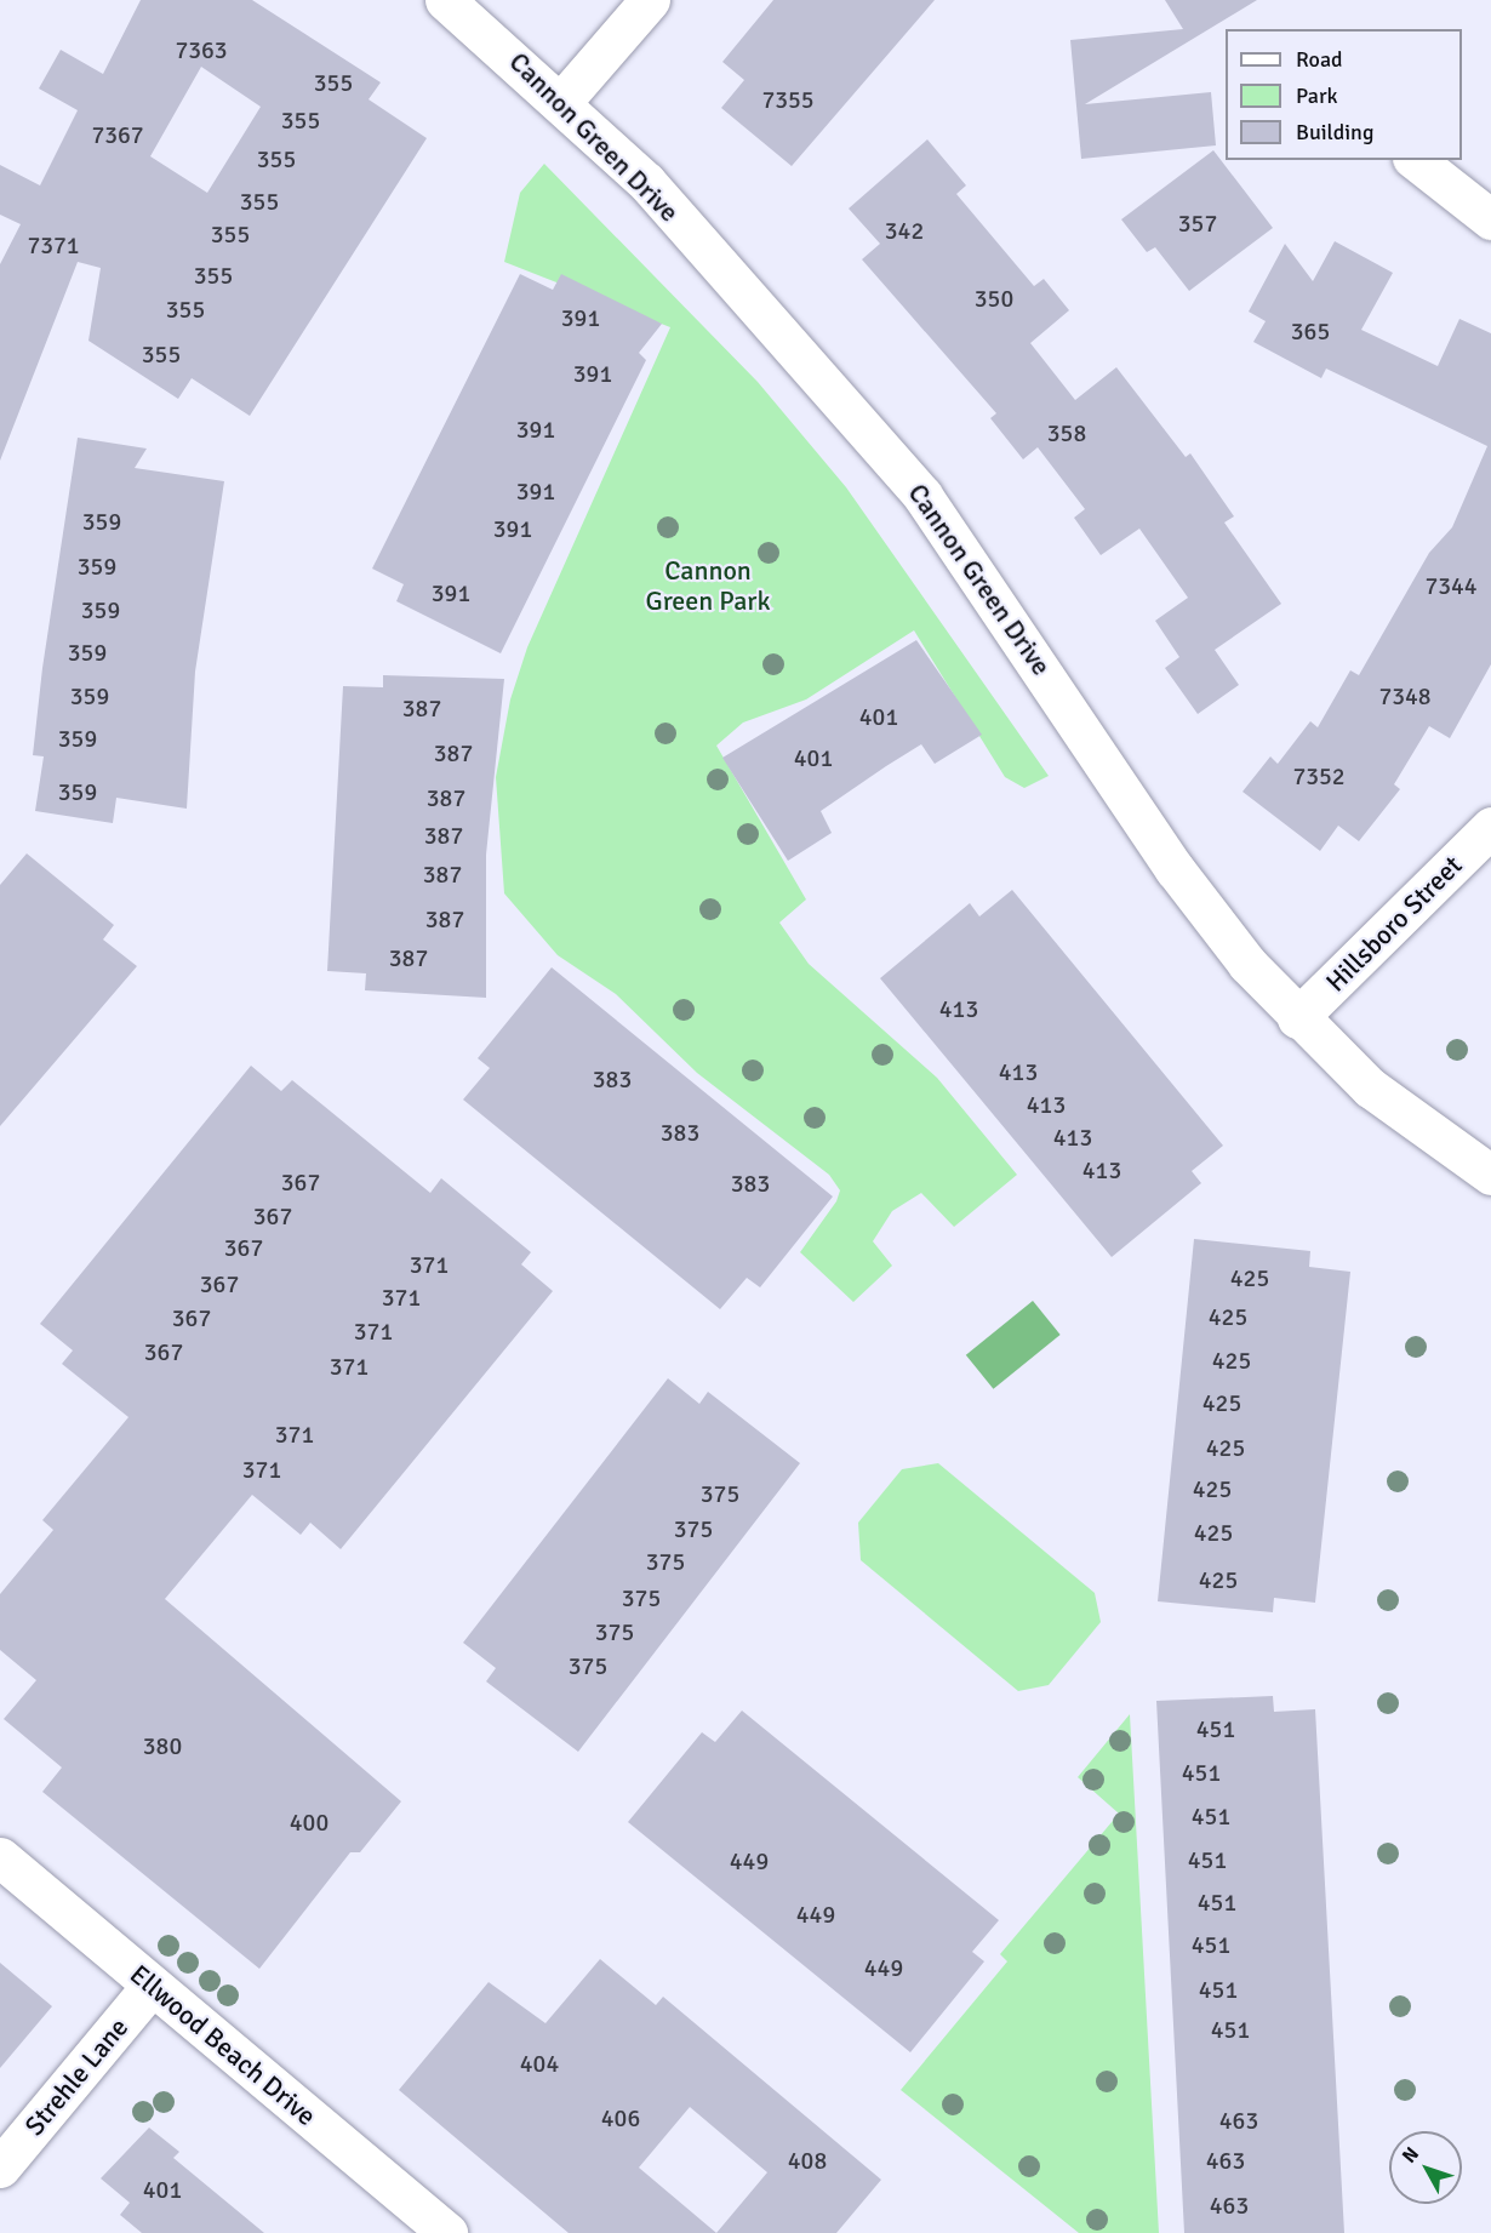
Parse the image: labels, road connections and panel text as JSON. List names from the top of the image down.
{
  "streets": {
    "street": [
      "Cannon Green Drive",
      "Hillsboro Street",
      "Ellwood Beach Drive",
      "Strehle Lane"
    ]
  },
  "crossings": [
    ["Cannon Green Drive", "Hillsboro Street"],
    ["Ellwood Beach Drive", "Strehle Lane"]
  ],
  "parks": ["Cannon Green Park"],
  "house_numbers": [
    "7363",
    "355",
    "7355",
    "355",
    "7367",
    "355",
    "355",
    "357",
    "342",
    "355",
    "7371",
    "355",
    "350",
    "355",
    "391",
    "365",
    "355",
    "391",
    "391",
    "358",
    "391",
    "359",
    "391",
    "359",
    "7344",
    "391",
    "359",
    "359",
    "359",
    "7348",
    "387",
    "401",
    "359",
    "387",
    "401",
    "7352",
    "359",
    "387",
    "387",
    "387",
    "387",
    "387",
    "413",
    "413",
    "383",
    "413",
    "383",
    "413",
    "413",
    "367",
    "383",
    "367",
    "367",
    "371",
    "425",
    "367",
    "371",
    "425",
    "367",
    "371",
    "367",
    "425",
    "371",
    "425",
    "371",
    "425",
    "371",
    "425",
    "375",
    "375",
    "425",
    "375",
    "425",
    "375",
    "375",
    "375",
    "451",
    "380",
    "451",
    "451",
    "400",
    "451",
    "449",
    "451",
    "449",
    "451",
    "449",
    "451",
    "451",
    "404",
    "406",
    "463",
    "408",
    "463",
    "401",
    "463"
  ],
  "legend": ["Road", "Park", "Building"],
  "north": "top left"
}
